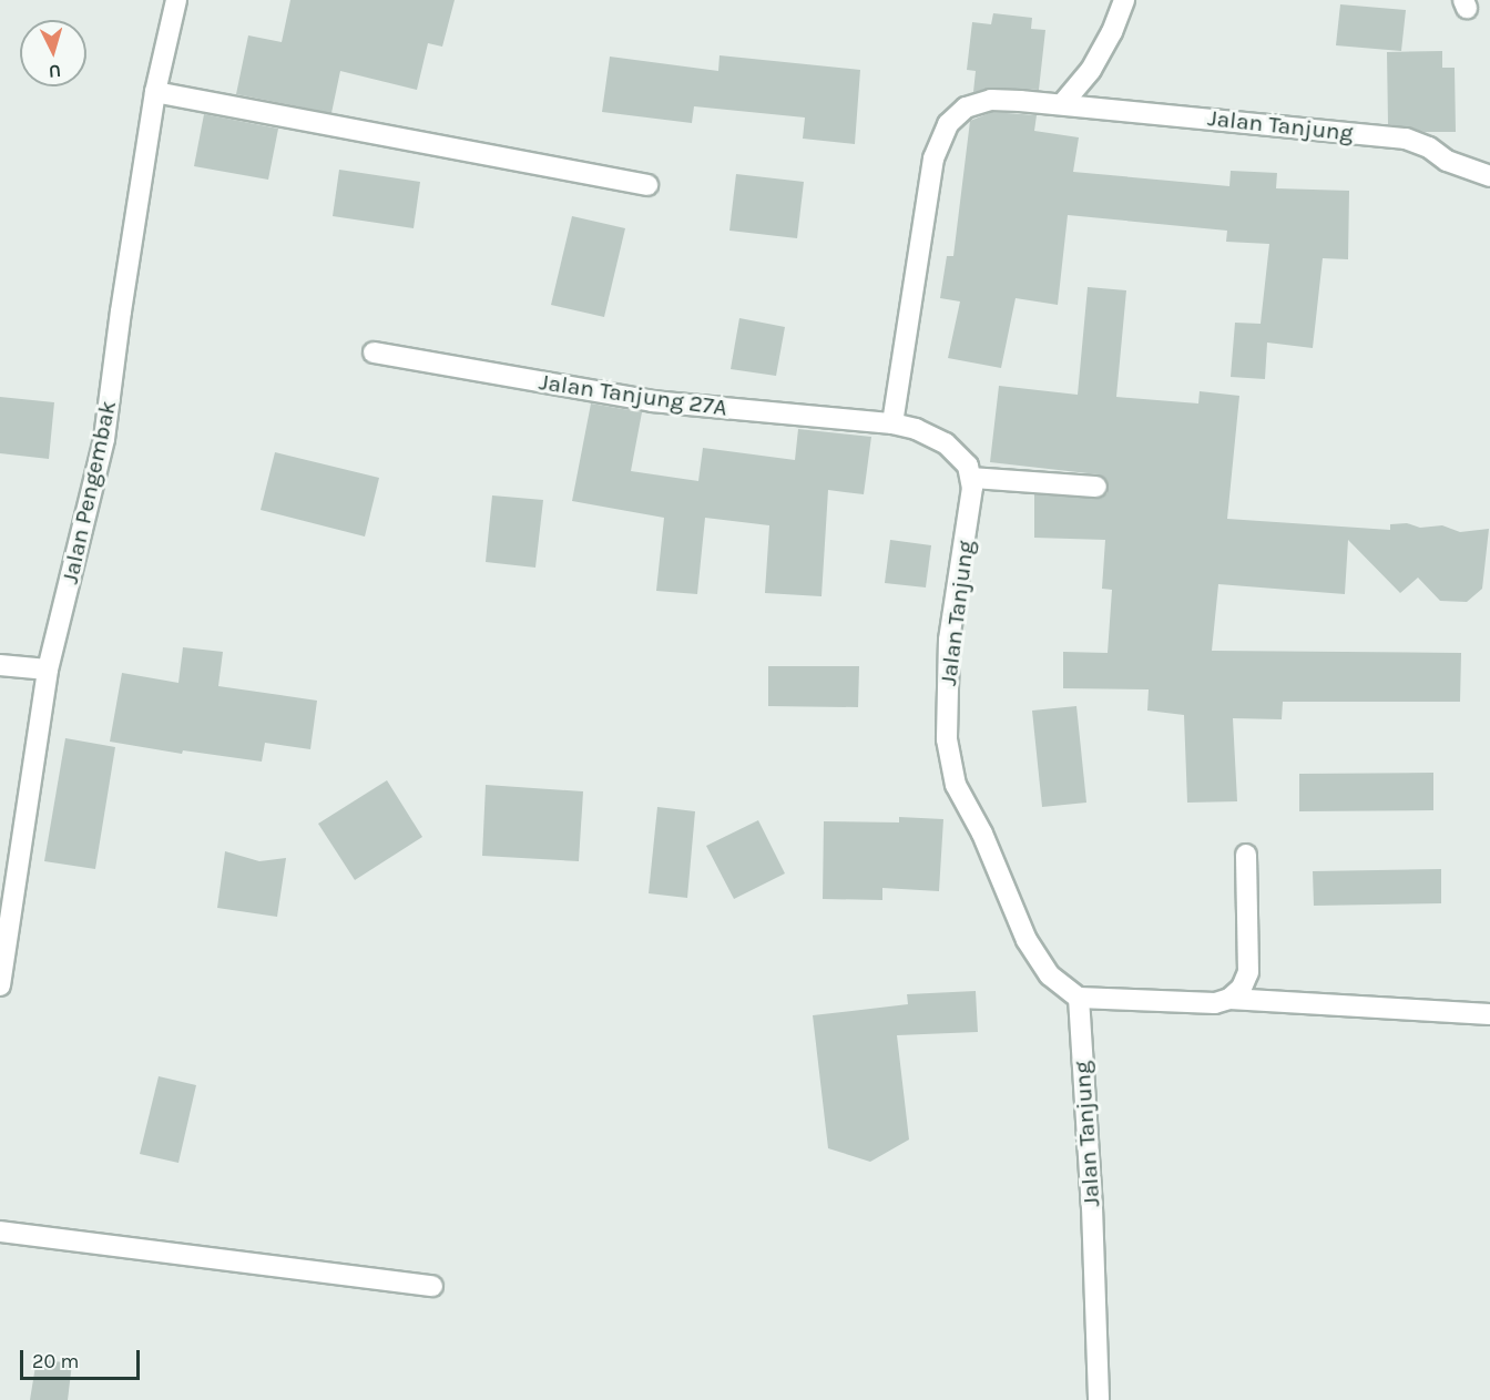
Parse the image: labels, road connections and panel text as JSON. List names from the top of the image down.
{
  "streets": {
    "street": ["Jalan Tanjung", "Jalan Tanjung 27A", "Jalan Pengembak"]
  },
  "crossings": [
    ["Jalan Tanjung", "Jalan Tanjung 27A"]
  ],
  "scale_bar": "20 m",
  "north": "bottom"
}
